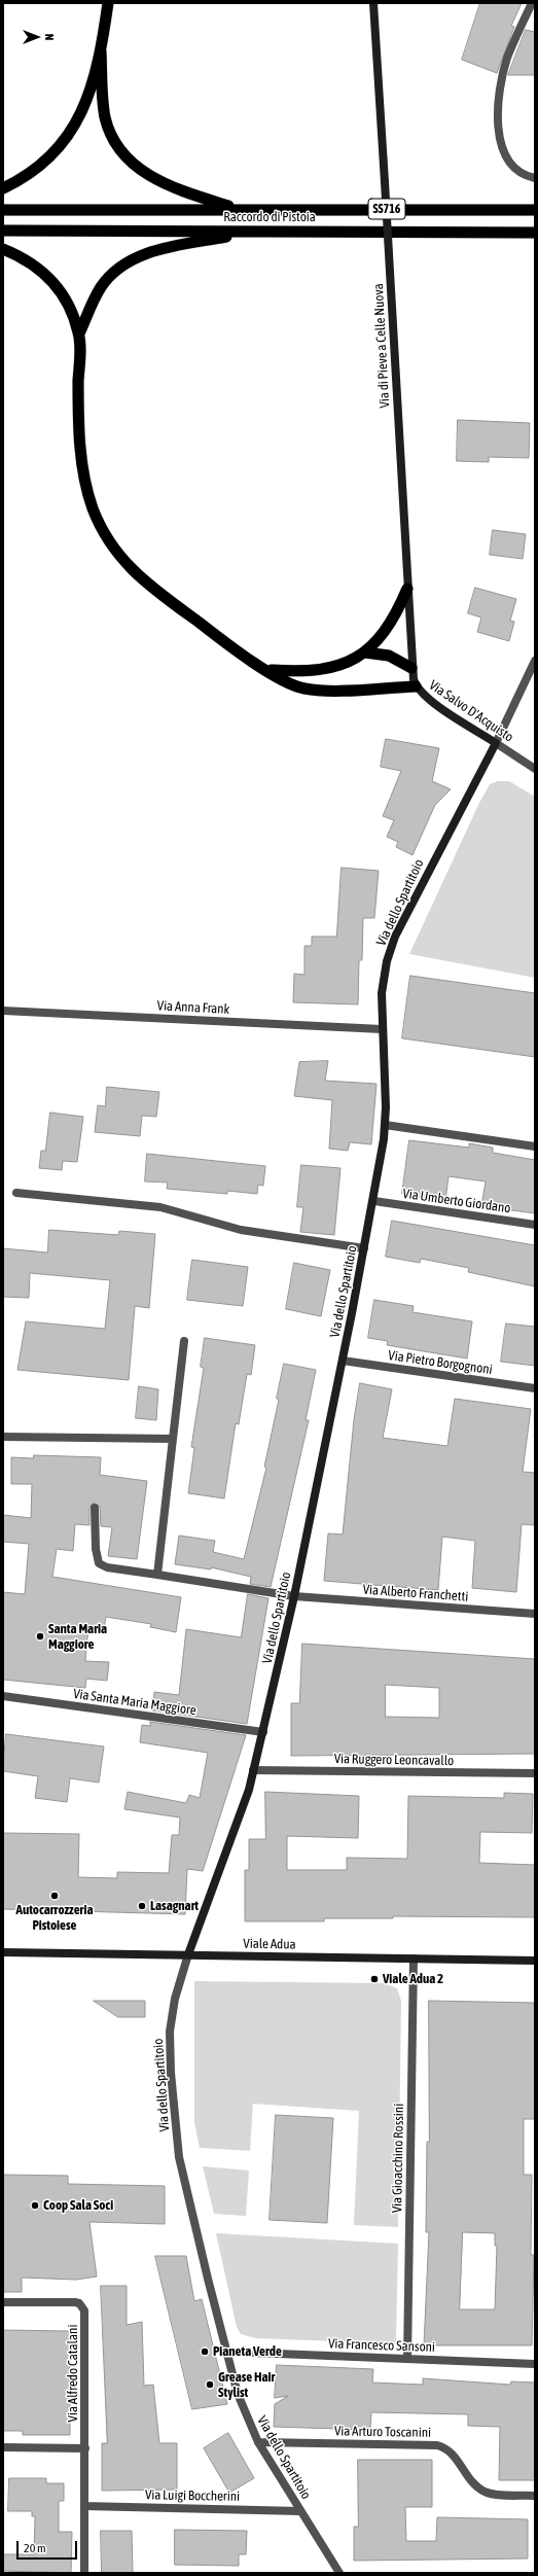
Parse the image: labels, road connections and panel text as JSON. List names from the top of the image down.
{
  "streets": {
    "highway": ["SS716", "Raccordo di Pistoia"],
    "main road": [
      "Via di Pieve a Celle Nuova",
      "Via Salvo D'Acquisto",
      "Via dello Spartitoio",
      "Viale Adua"
    ],
    "street": [
      "Via Anna Frank",
      "Via Umberto Giordano",
      "Via Pietro Borgognoni",
      "Via Alberto Franchetti",
      "Via Santa Maria Maggiore",
      "Via Ruggero Leoncavallo",
      "Via Gioacchino Rossini",
      "Via Francesco Sansoni",
      "Via Alfredo Catalani",
      "Via Arturo Toscanini",
      "Via Luigi Boccherini"
    ]
  },
  "crossings": [
    ["Via di Pieve a Celle Nuova", "Via Salvo D'Acquisto"],
    ["Via Salvo D'Acquisto", "Via dello Spartitoio"],
    ["Via dello Spartitoio", "Via Anna Frank"],
    ["Via dello Spartitoio", "Via Umberto Giordano"],
    ["Via dello Spartitoio", "Via Pietro Borgognoni"],
    ["Via dello Spartitoio", "Via Alberto Franchetti"],
    ["Via dello Spartitoio", "Via Santa Maria Maggiore"],
    ["Via dello Spartitoio", "Via Ruggero Leoncavallo"],
    ["Via dello Spartitoio", "Viale Adua"],
    ["Via dello Spartitoio", "Via Francesco Sansoni"],
    ["Via dello Spartitoio", "Via Arturo Toscanini"],
    ["Via dello Spartitoio", "Via Luigi Boccherini"],
    ["Viale Adua", "Via Gioacchino Rossini"],
    ["Via Gioacchino Rossini", "Via Francesco Sansoni"],
    ["Via Alfredo Catalani", "Via Luigi Boccherini"]
  ],
  "places": [
    "Santa Maria Maggiore",
    "Autocarrozzeria Pistoiese",
    "Lasagnart",
    "Viale Adua 2",
    "Coop Sala Soci",
    "Pianeta Verde",
    "Grease Hair Stylist"
  ],
  "scale_bar": "20 m",
  "north": "right"
}
